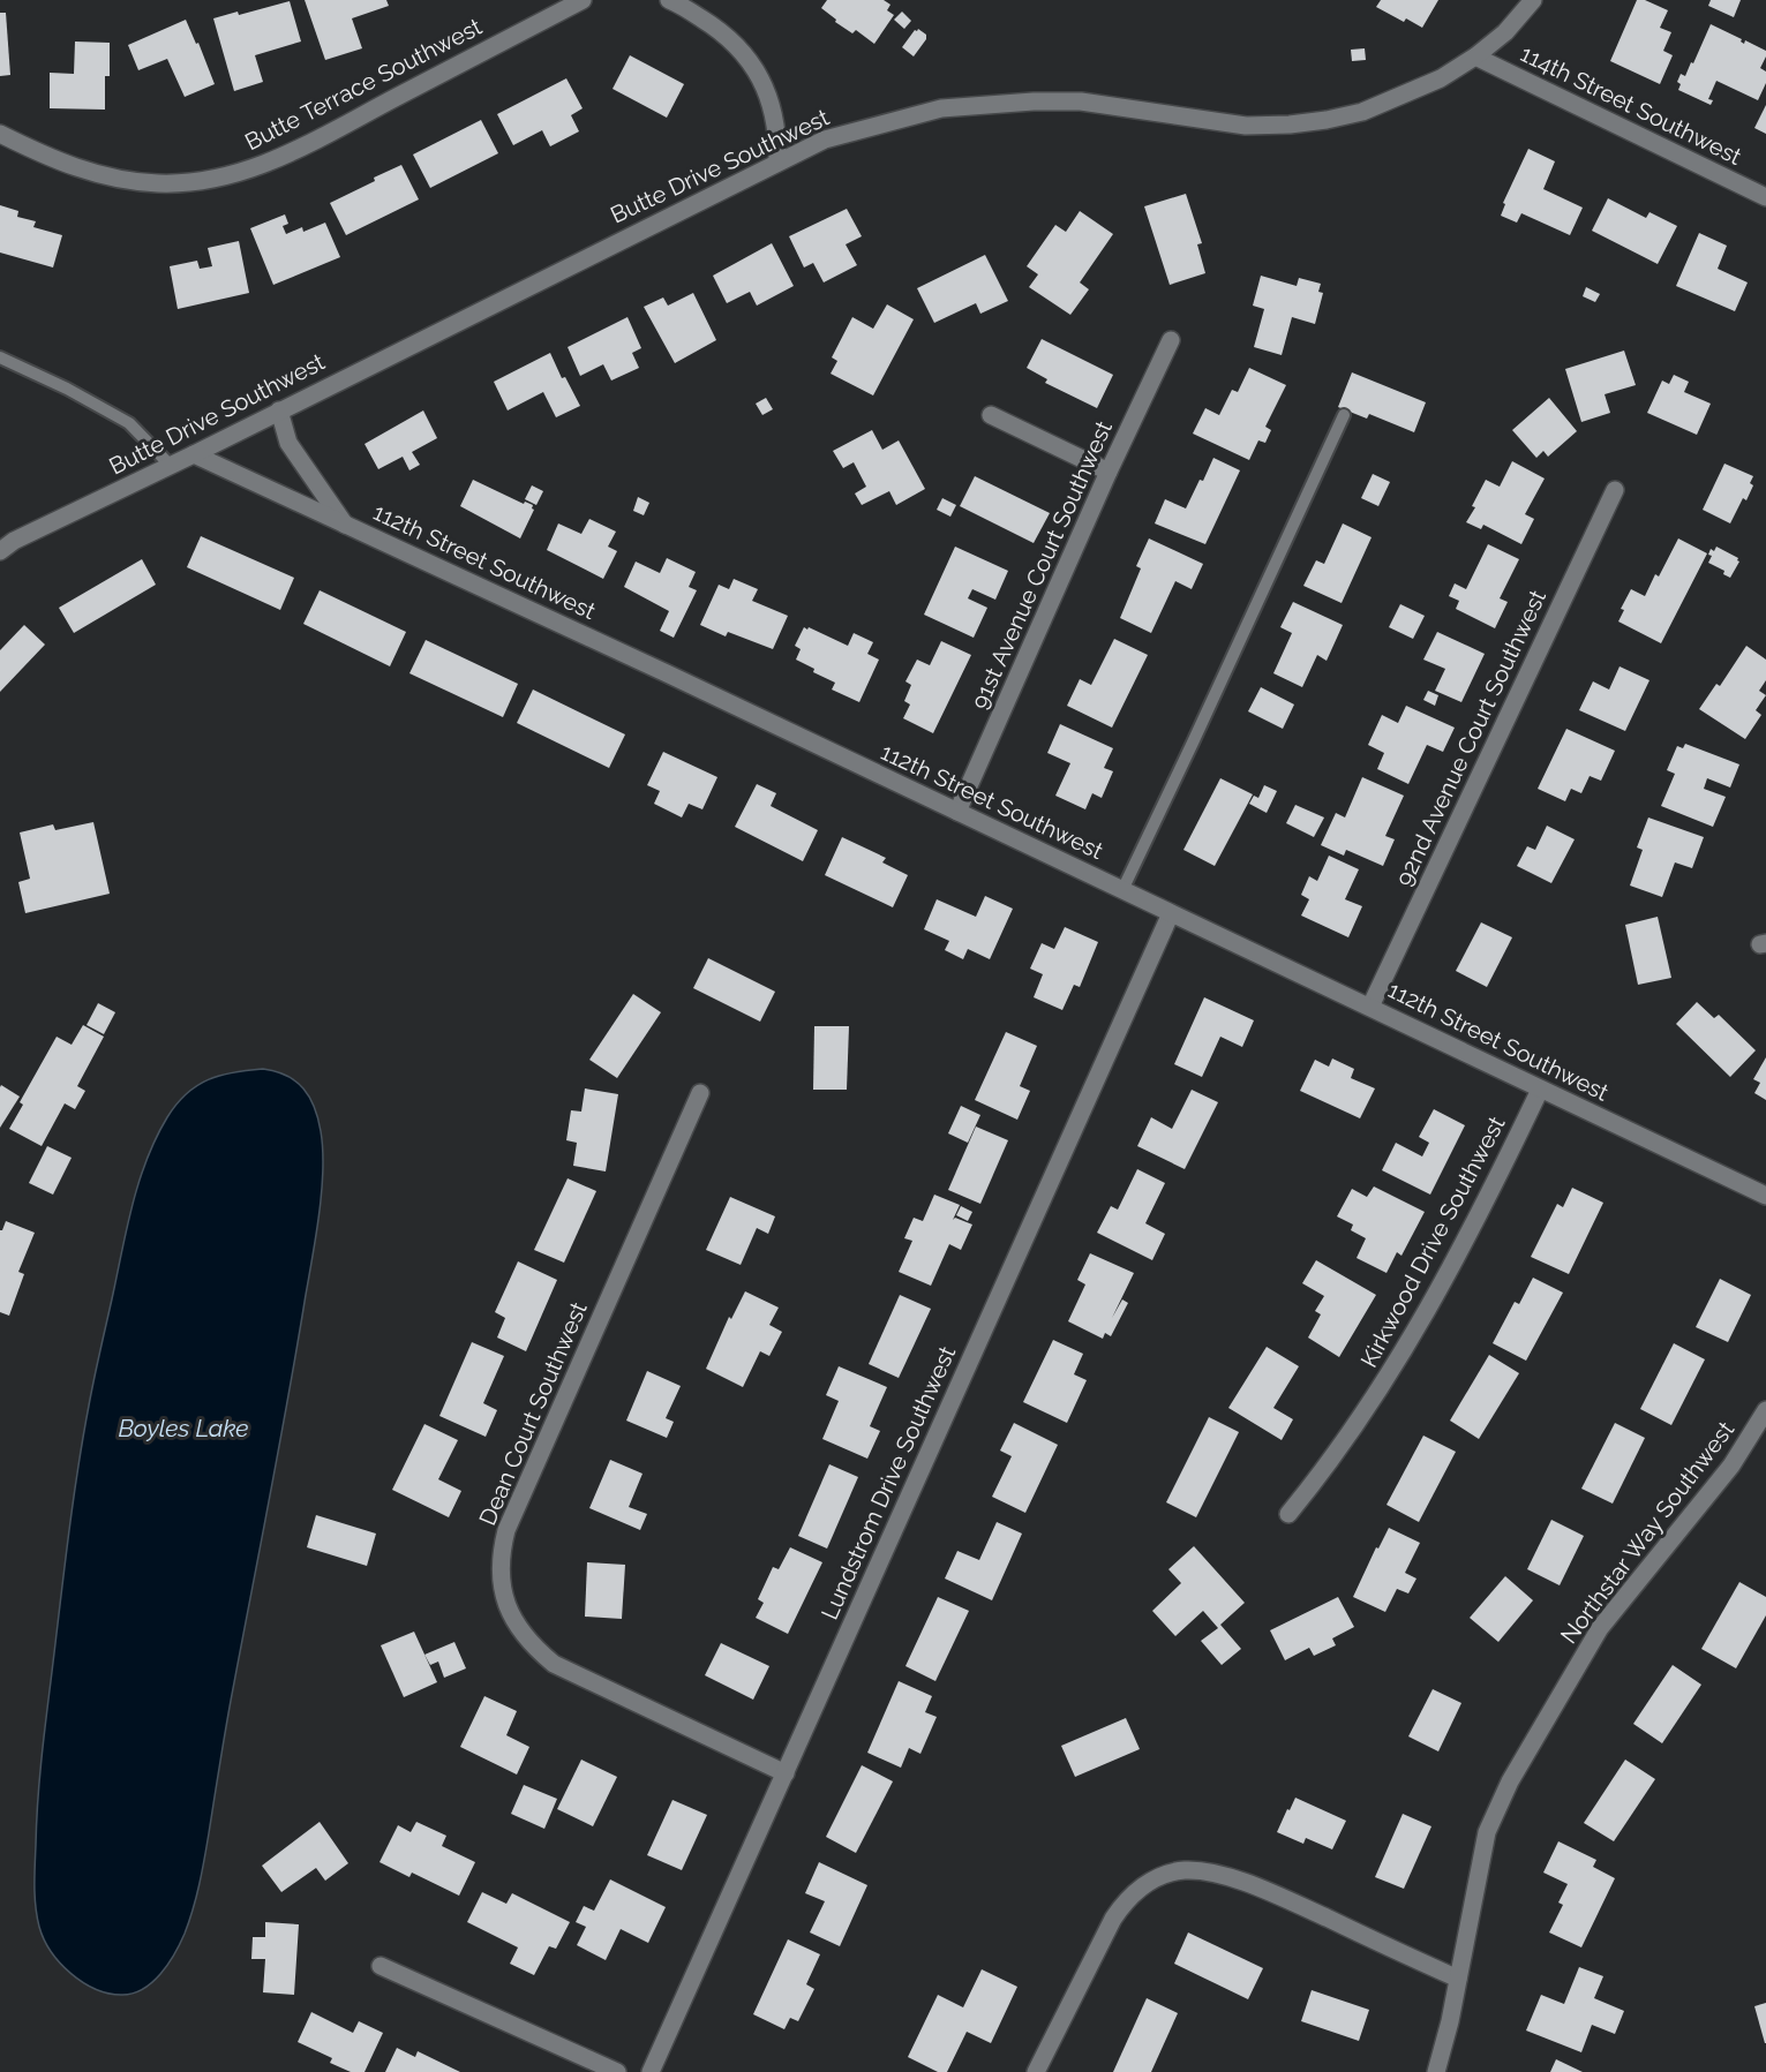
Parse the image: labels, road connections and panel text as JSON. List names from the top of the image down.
{
  "streets": {
    "street": [
      "Butte Terrace Southwest",
      "114th Street Southwest",
      "Butte Drive Southwest",
      "112th Street Southwest",
      "91st Avenue Court Southwest",
      "92nd Avenue Court Southwest",
      "Kirkwood Drive Southwest",
      "Dean Court Southwest",
      "Lundstrom Drive Southwest",
      "Northstar Way Southwest"
    ]
  },
  "crossings": [
    ["114th Street Southwest", "Butte Drive Southwest"],
    ["Butte Drive Southwest", "112th Street Southwest"],
    ["112th Street Southwest", "91st Avenue Court Southwest"],
    ["112th Street Southwest", "92nd Avenue Court Southwest"],
    ["112th Street Southwest", "Kirkwood Drive Southwest"],
    ["112th Street Southwest", "Lundstrom Drive Southwest"],
    ["Dean Court Southwest", "Lundstrom Drive Southwest"]
  ],
  "water": ["Boyles Lake"]
}
